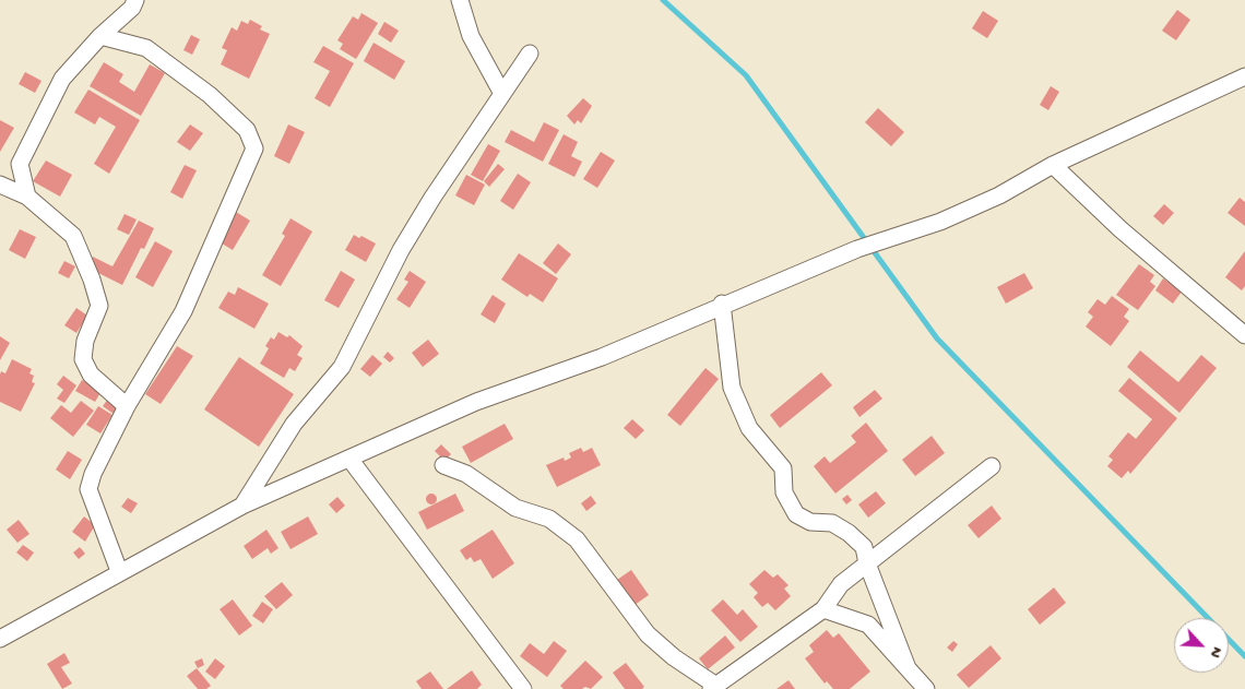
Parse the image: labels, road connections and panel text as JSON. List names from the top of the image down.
{
  "north": "bottom right"
}
